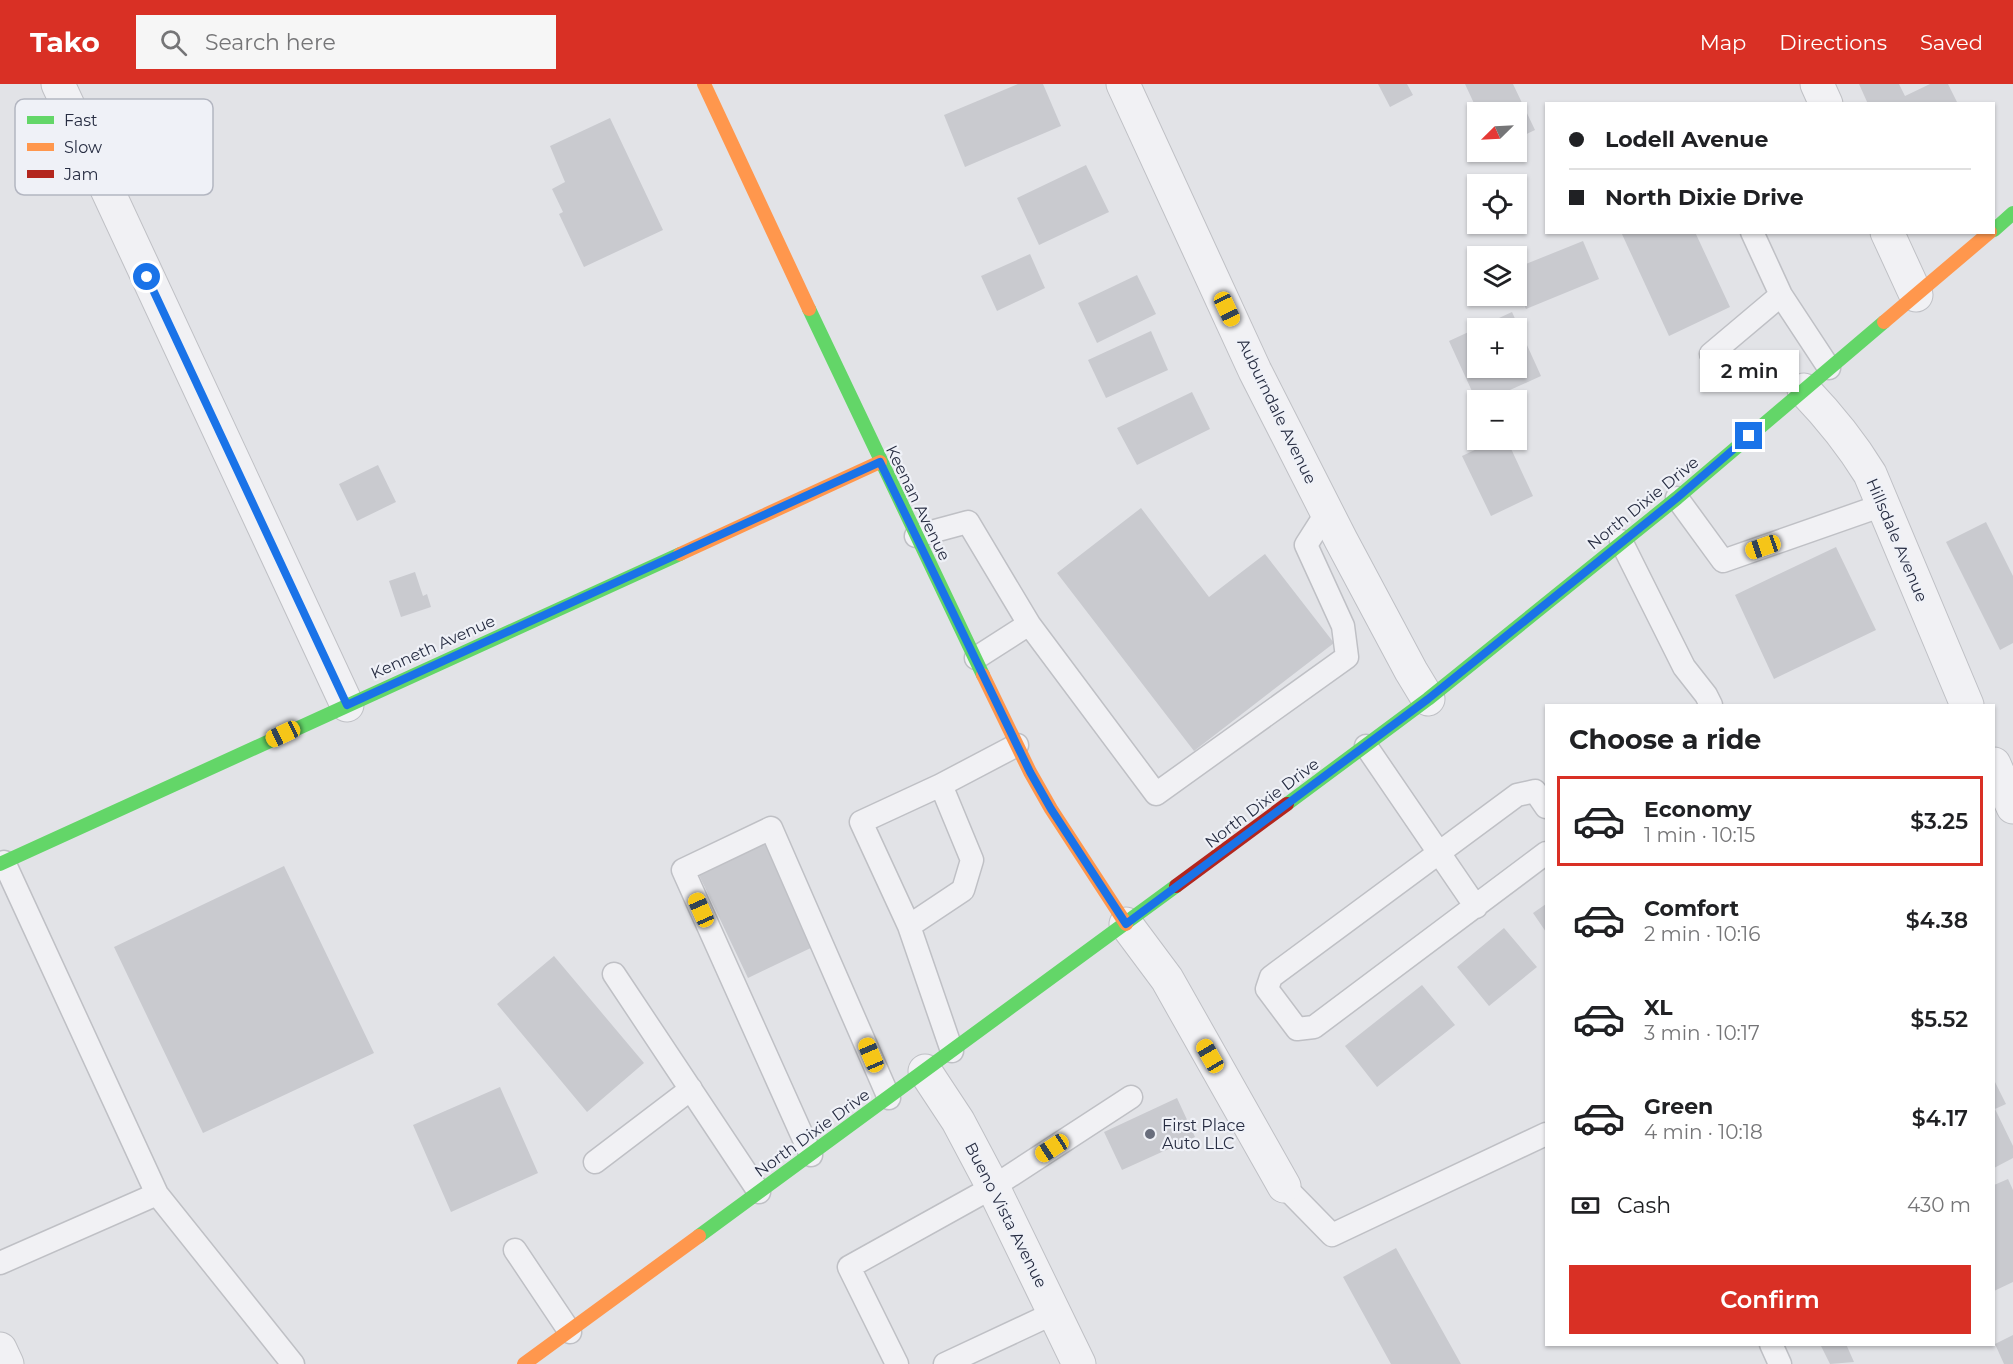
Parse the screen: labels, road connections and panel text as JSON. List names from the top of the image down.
{
  "streets": {
    "street": [
      "Auburndale Avenue",
      "Keenan Avenue",
      "North Dixie Drive",
      "Hillsdale Avenue",
      "Kenneth Avenue",
      "Bueno Vista Avenue"
    ]
  },
  "crossings": [
    ["Auburndale Avenue", "North Dixie Drive"],
    ["Keenan Avenue", "North Dixie Drive"],
    ["Keenan Avenue", "Kenneth Avenue"],
    ["North Dixie Drive", "Hillsdale Avenue"],
    ["North Dixie Drive", "Bueno Vista Avenue"]
  ],
  "places": ["First Place Auto LLC"],
  "legend": ["Fast", "Slow", "Jam"],
  "north": "bottom left",
  "page": {
    "header": "Tako",
    "search": "Search here",
    "nav": ["Map", "Directions", "Saved"],
    "map_buttons": ["+", "−"],
    "banner": ["Lodell Avenue", "North Dixie Drive"],
    "bubble": "2 min",
    "heading": "Choose a ride",
    "list": [
      {
        "name": "Economy",
        "note": "1 min · 10:15",
        "value": "$3.25"
      },
      {
        "name": "Comfort",
        "note": "2 min · 10:16",
        "value": "$4.38"
      },
      {
        "name": "XL",
        "note": "3 min · 10:17",
        "value": "$5.52"
      },
      {
        "name": "Green",
        "note": "4 min · 10:18",
        "value": "$4.17"
      }
    ],
    "pay": ["Cash", "430 m"],
    "buttons": "Confirm"
  }
}
